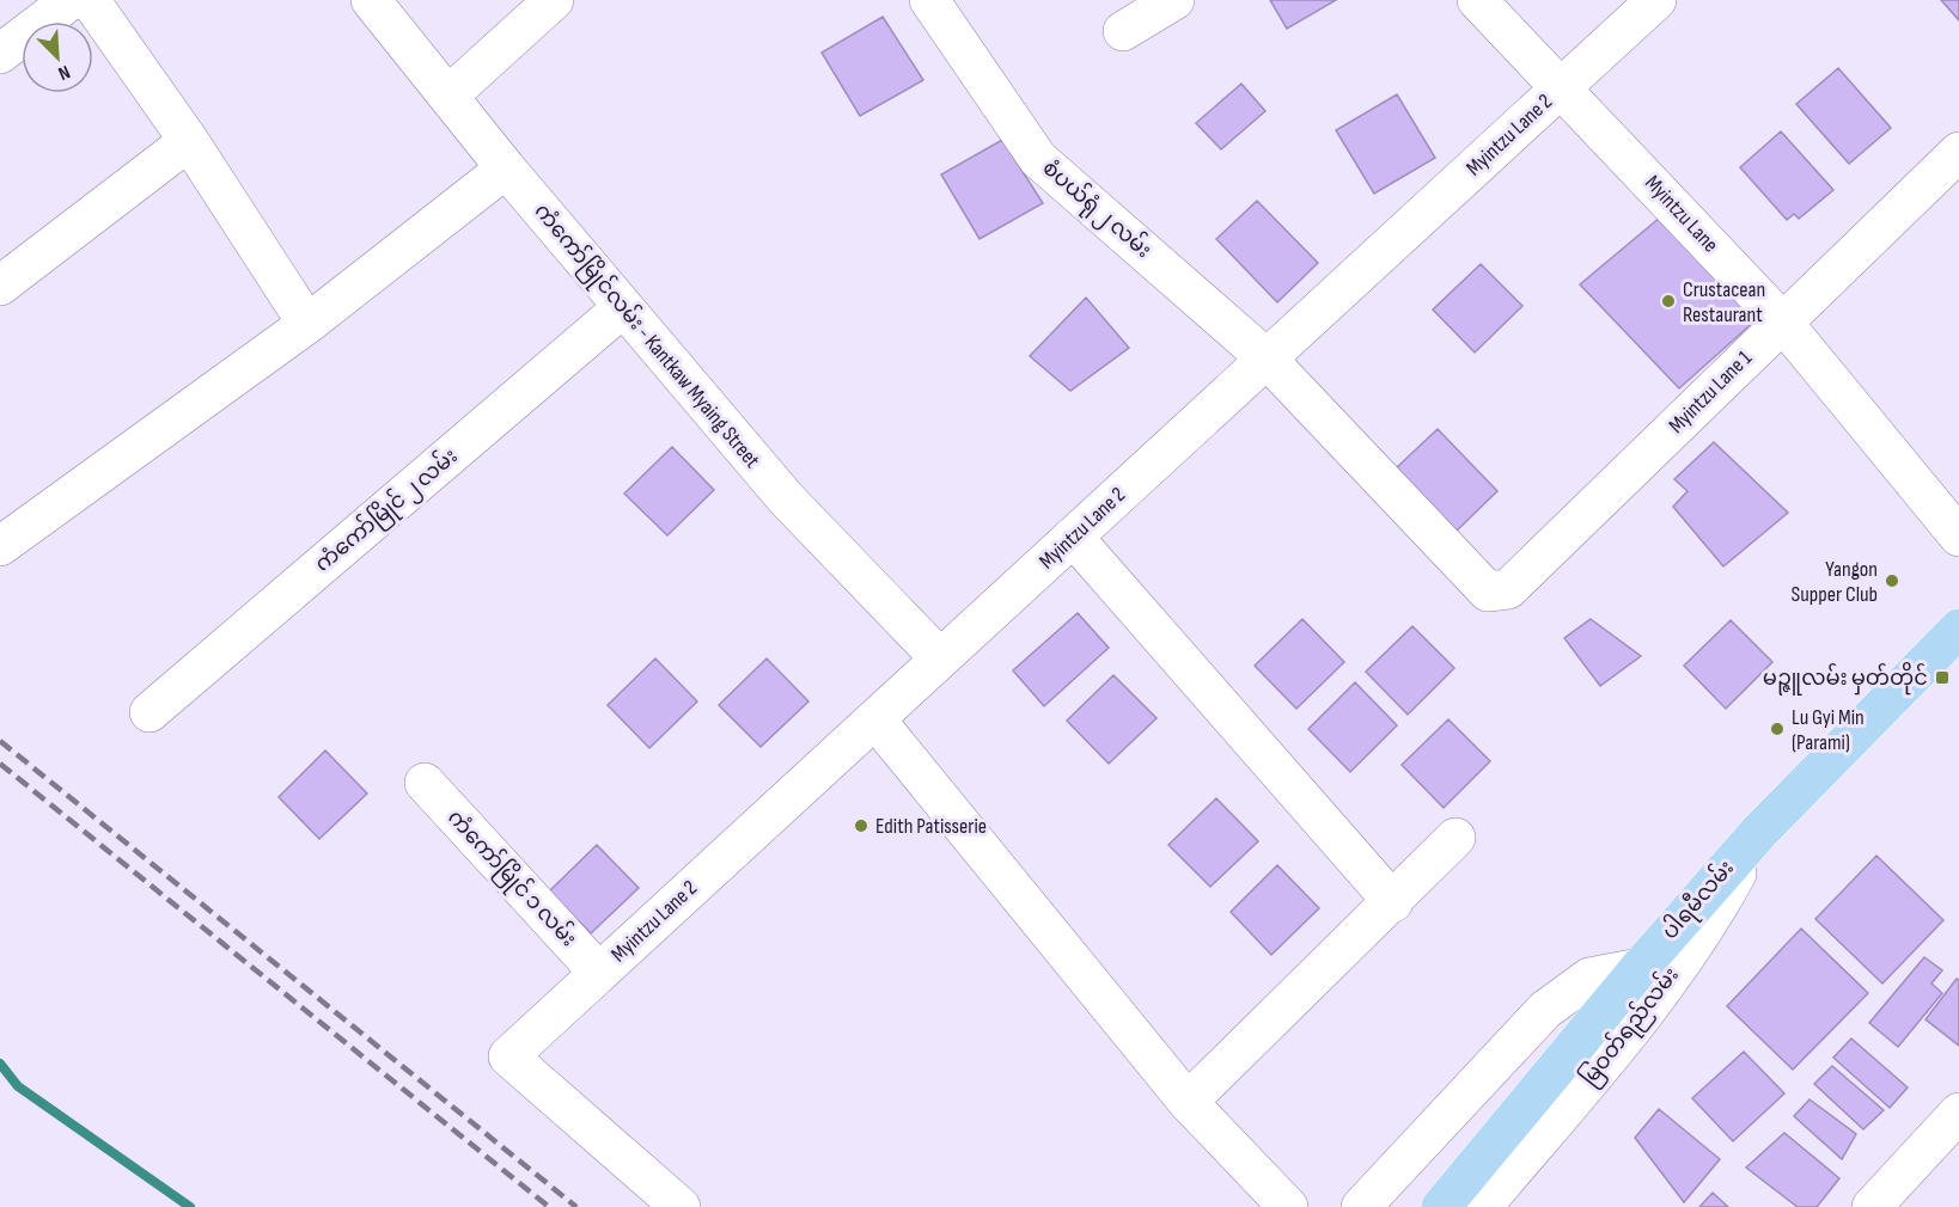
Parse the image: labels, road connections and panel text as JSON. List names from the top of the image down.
{
  "streets": {
    "main road": ["ပါရမီလမ်း"],
    "street": [
      "Myintzu Lane 2",
      "စံပယ်ရုံ ၂ လမ်း",
      "Myintzu Lane",
      "ကံကော်မြိုင်လမ်း - Kantkaw Myaing Street",
      "Myintzu Lane 1",
      "ကံကော်မြိုင် ၂ လမ်း",
      "ကံကော်မြိုင် ၁ လမ်း",
      "မြဝတ်ရည်လမ်း"
    ]
  },
  "crossings": [
    ["Myintzu Lane 2", "စံပယ်ရုံ ၂ လမ်း"],
    ["Myintzu Lane 2", "Myintzu Lane"],
    ["Myintzu Lane 2", "ကံကော်မြိုင်လမ်း - Kantkaw Myaing Street"],
    ["Myintzu Lane 2", "ကံကော်မြိုင် ၁ လမ်း"],
    ["စံပယ်ရုံ ၂ လမ်း", "Myintzu Lane 1"],
    ["Myintzu Lane", "Myintzu Lane 1"],
    ["ကံကော်မြိုင်လမ်း - Kantkaw Myaing Street", "ကံကော်မြိုင် ၂ လမ်း"],
    ["ပါရမီလမ်း", "မြဝတ်ရည်လမ်း"]
  ],
  "places": {
    "other": [
      "Crustacean Restaurant",
      "Yangon Supper Club",
      "Lu Gyi Min (Parami)",
      "Edith Patisserie"
    ],
    "transit": ["မဉ္ဇူလမ်း မှတ်တိုင်"]
  },
  "north": "bottom right"
}
